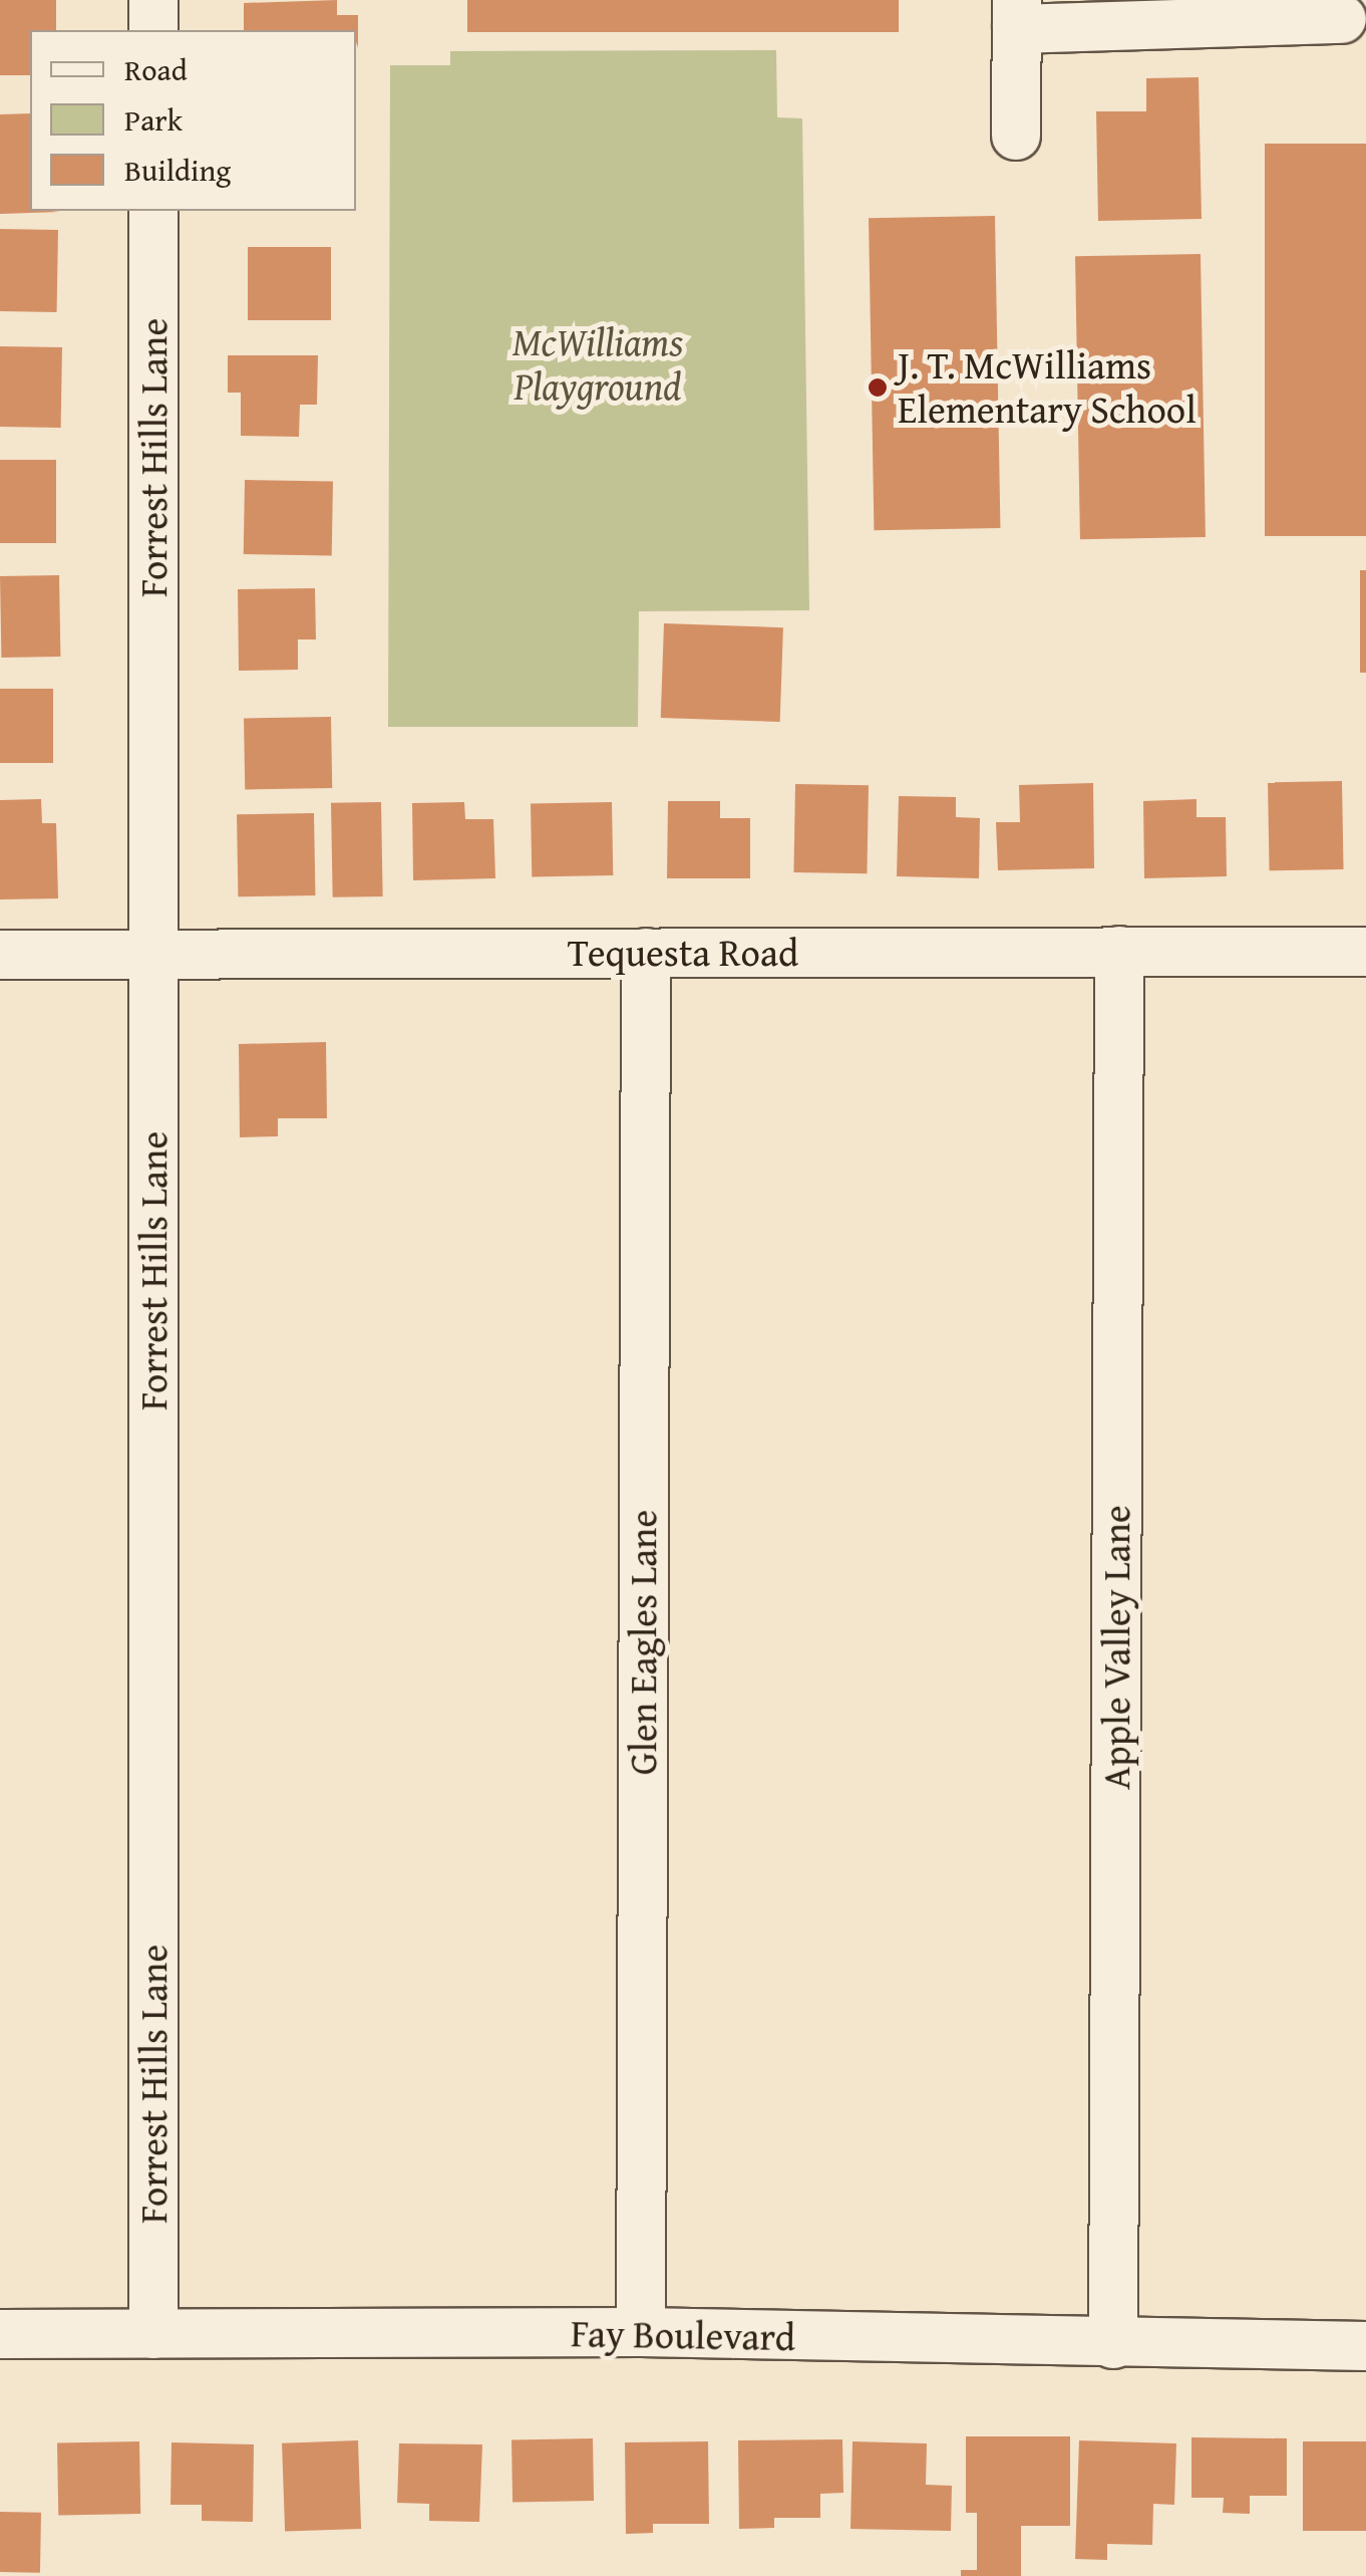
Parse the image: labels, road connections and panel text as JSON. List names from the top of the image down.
{
  "streets": {
    "street": [
      "Forrest Hills Lane",
      "Tequesta Road",
      "Glen Eagles Lane",
      "Apple Valley Lane",
      "Fay Boulevard"
    ]
  },
  "crossings": [
    ["Forrest Hills Lane", "Tequesta Road"],
    ["Forrest Hills Lane", "Fay Boulevard"],
    ["Tequesta Road", "Glen Eagles Lane"],
    ["Tequesta Road", "Apple Valley Lane"],
    ["Glen Eagles Lane", "Fay Boulevard"],
    ["Apple Valley Lane", "Fay Boulevard"]
  ],
  "parks": ["McWilliams Playground"],
  "places": ["J. T. McWilliams Elementary School"],
  "legend": ["Road", "Park", "Building"]
}
